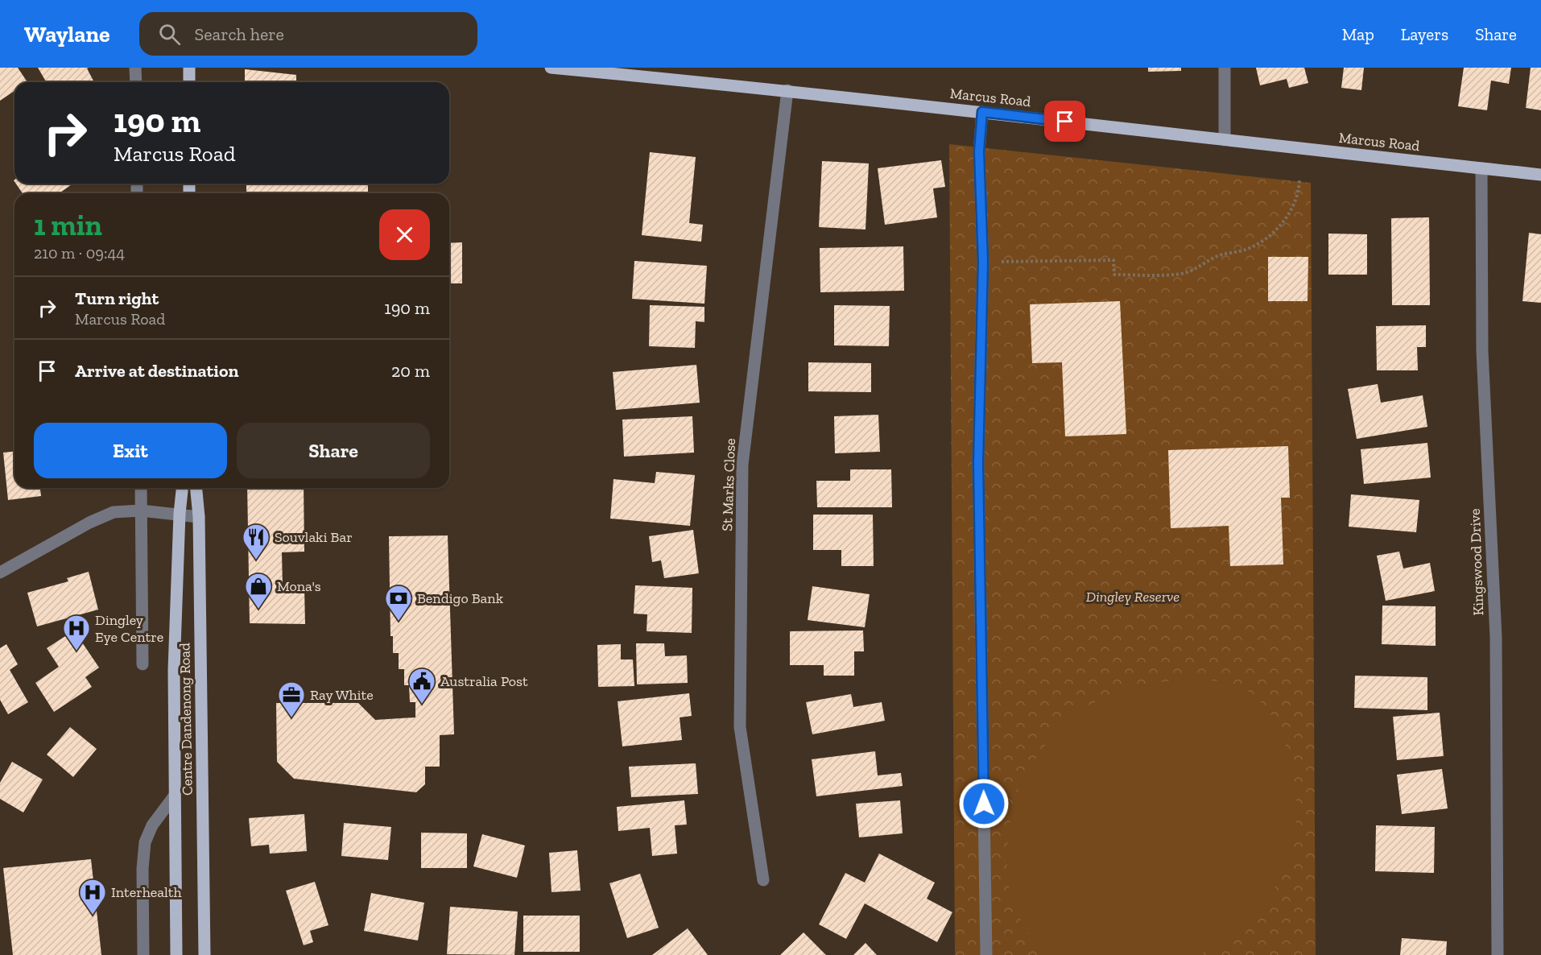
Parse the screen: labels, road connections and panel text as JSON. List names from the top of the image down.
{
  "streets": {
    "main road": ["Marcus Road", "Centre Dandenong Road"],
    "street": ["St Marks Close", "Kingswood Drive"]
  },
  "crossings": [
    ["Marcus Road", "St Marks Close"],
    ["Marcus Road", "Kingswood Drive"]
  ],
  "parks": ["Dingley Reserve"],
  "places": {
    "restaurant": ["Souvlaki Bar"],
    "shop": ["Mona's"],
    "bank": ["Bendigo Bank"],
    "hospital": ["Dingley Eye Centre", "Interhealth"],
    "public building": ["Australia Post"],
    "office": ["Ray White"]
  },
  "page": {
    "header": "Waylane",
    "search": "Search here",
    "nav": ["Map", "Layers", "Share"],
    "turn": ["190 m", "Marcus Road"],
    "heading": ["1 min", "210 m · 09:44"],
    "list": [
      {
        "name": "Turn right",
        "note": "Marcus Road",
        "value": "190 m"
      },
      {
        "name": "Arrive at destination",
        "value": "20 m"
      }
    ],
    "buttons": ["Exit", "Share"]
  }
}
